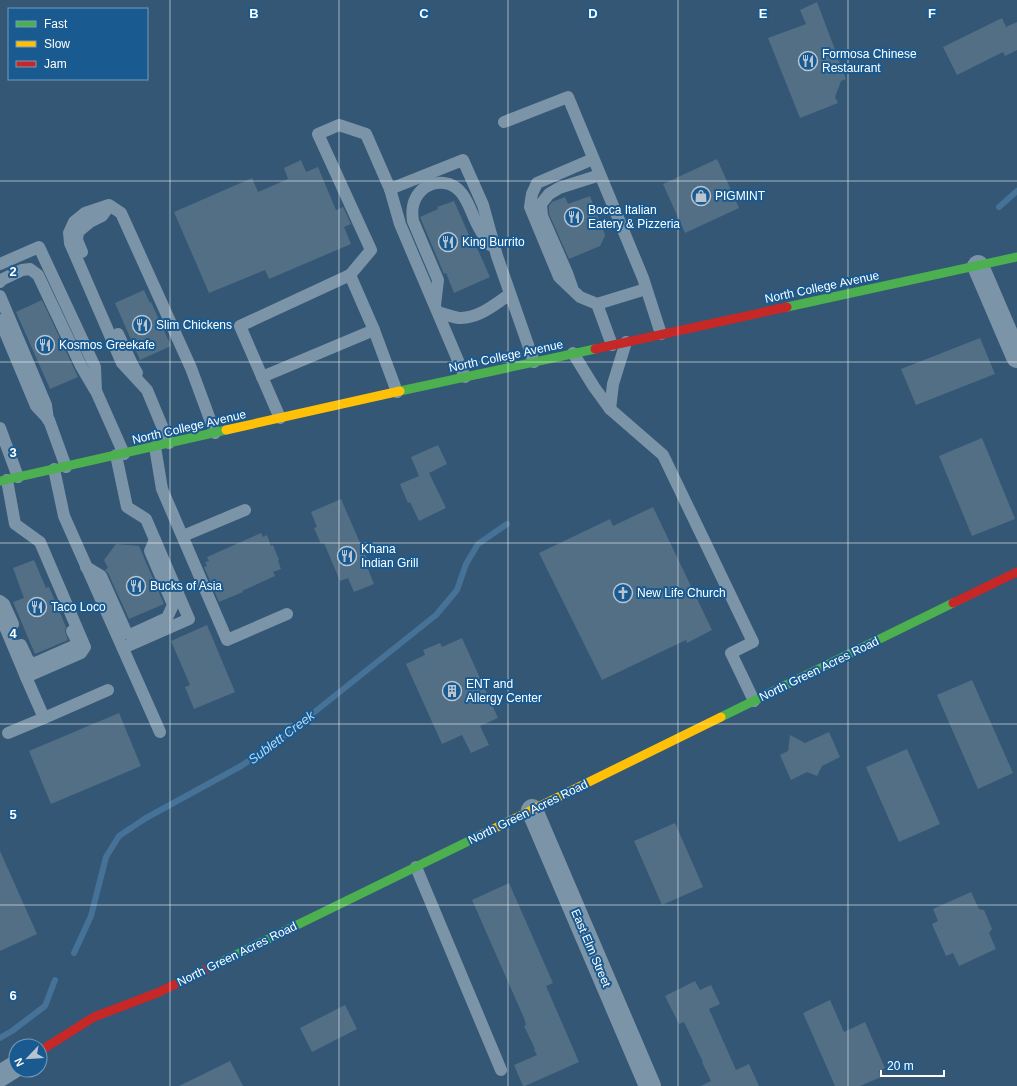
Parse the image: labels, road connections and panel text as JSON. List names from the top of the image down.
{
  "streets": {
    "street": ["North College Avenue", "North Green Acres Road", "East Elm Street"]
  },
  "crossings": [
    ["North Green Acres Road", "East Elm Street"]
  ],
  "water": ["Sublett Creek"],
  "places": {
    "restaurant": [
      "Formosa Chinese Restaurant",
      "Bocca Italian Eatery & Pizzeria",
      "King Burrito",
      "Slim Chickens",
      "Kosmos Greekafe",
      "Khana Indian Grill",
      "Bucks of Asia",
      "Taco Loco"
    ],
    "shop": ["PIGMINT"],
    "church": ["New Life Church"],
    "building": ["ENT and Allergy Center"]
  },
  "legend": ["Fast", "Slow", "Jam"],
  "scale_bar": "20 m",
  "north": "bottom left",
  "grid": {
    "columns": [
      "B",
      "C",
      "D",
      "E",
      "F"
    ],
    "rows": [
      "2",
      "3",
      "4",
      "5",
      "6"
    ]
  }
}
